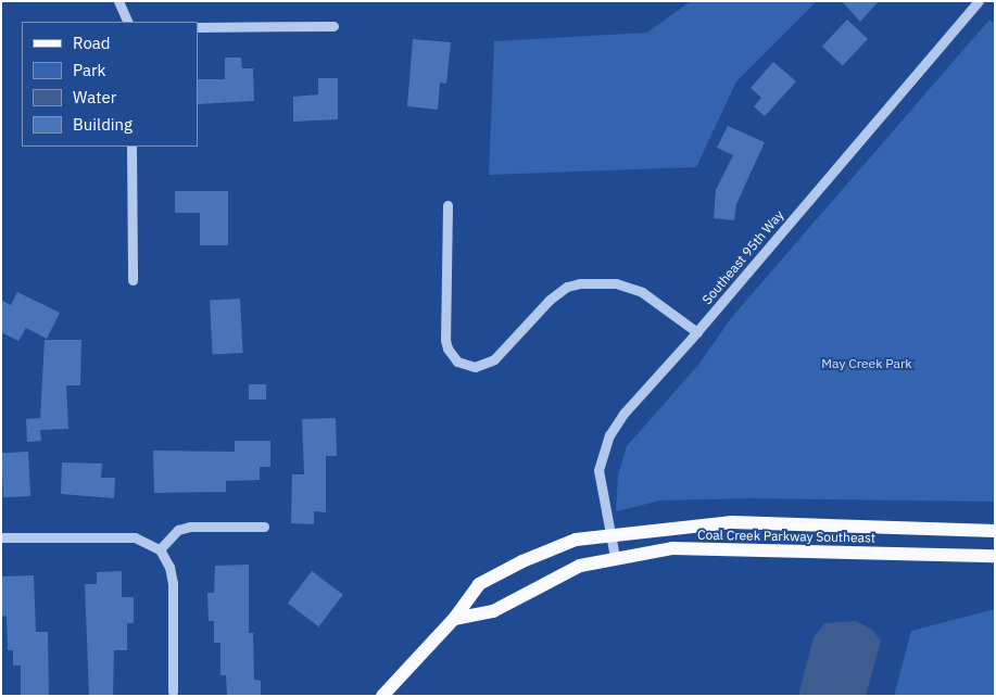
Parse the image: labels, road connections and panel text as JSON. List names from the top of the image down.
{
  "streets": {
    "main road": ["Coal Creek Parkway Southeast"],
    "street": ["Southeast 95th Way"]
  },
  "crossings": [
    ["Southeast 95th Way", "Coal Creek Parkway Southeast"]
  ],
  "parks": ["May Creek Park"],
  "legend": [
    "Road",
    "Park",
    "Water",
    "Building"
  ]
}
